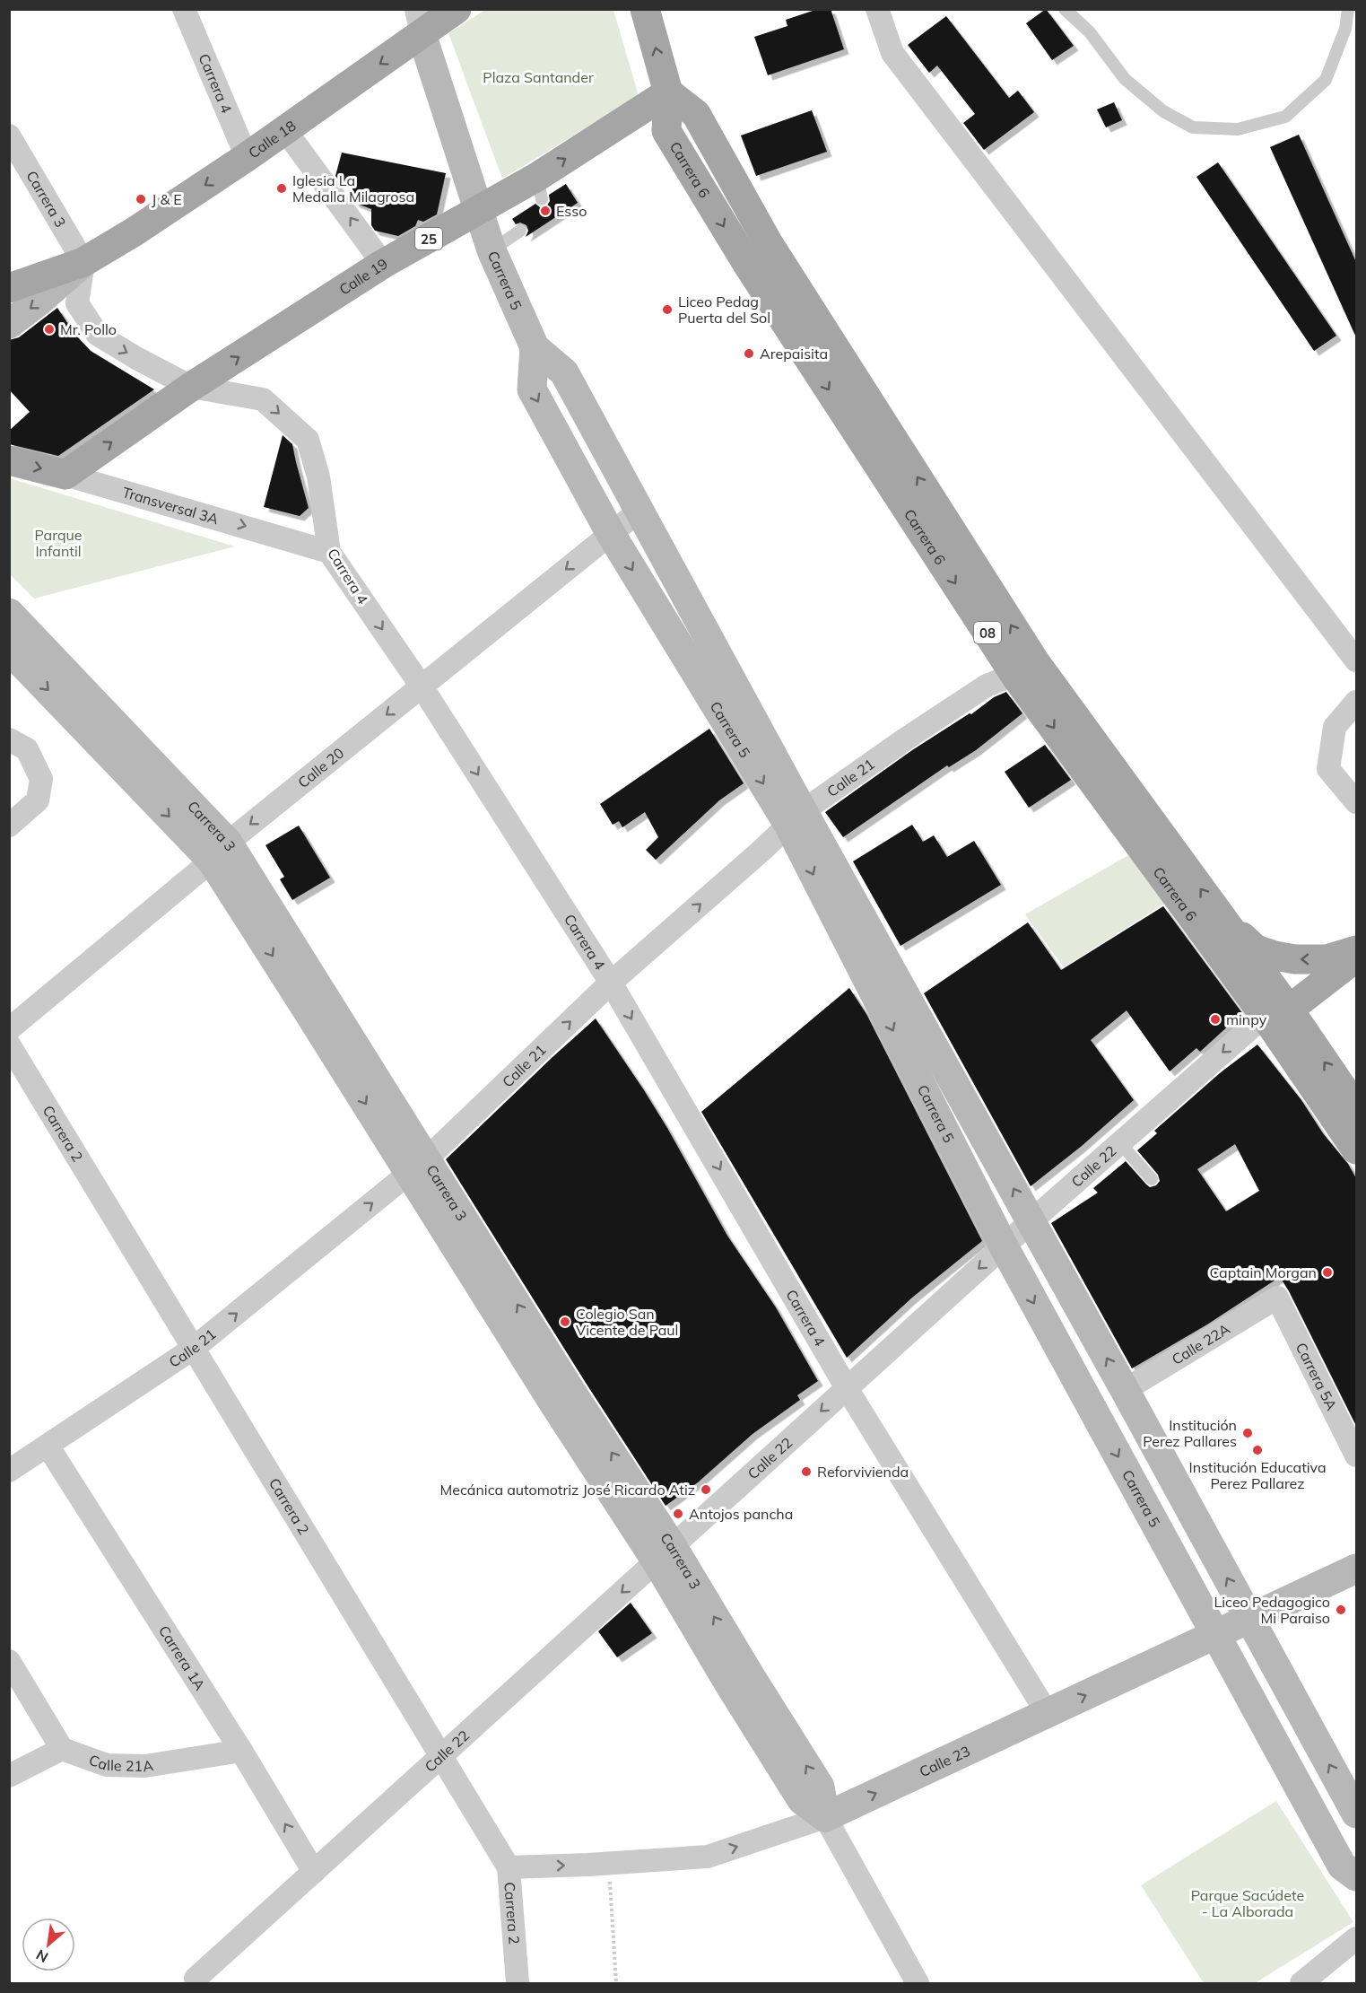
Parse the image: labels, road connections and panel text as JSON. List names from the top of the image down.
{
  "streets": {
    "main road": [
      "Calle 18",
      "Carrera 6",
      "25",
      "Calle 19",
      "Transversal 3A",
      "08",
      "Calle 22"
    ],
    "street": [
      "Carrera 4",
      "Carrera 3",
      "Carrera 5",
      "Calle 20",
      "Calle 21",
      "Carrera 2",
      "Calle 22A",
      "Carrera 5A",
      "Carrera 1A",
      "Calle 21A",
      "Calle 23"
    ]
  },
  "crossings": [
    ["Carrera 4", "Calle 18"],
    ["Carrera 4", "Carrera 3"],
    ["Carrera 4", "Calle 19"],
    ["Carrera 4", "Transversal 3A"],
    ["Carrera 4", "Calle 20"],
    ["Carrera 4", "Calle 21"],
    ["Carrera 4", "Calle 22"],
    ["Carrera 4", "Calle 23"],
    ["Calle 18", "Carrera 3"],
    ["Calle 18", "Carrera 5"],
    ["Carrera 6", "Calle 19"],
    ["Carrera 6", "Calle 21"],
    ["Carrera 6", "Calle 22"],
    ["Carrera 3", "Calle 20"],
    ["Carrera 3", "Calle 21"],
    ["Carrera 3", "Calle 22"],
    ["Carrera 3", "Calle 23"],
    ["Calle 19", "Carrera 5"],
    ["Calle 19", "Transversal 3A"],
    ["Carrera 5", "Calle 20"],
    ["Carrera 5", "Calle 21"],
    ["Carrera 5", "Calle 22"],
    ["Carrera 5", "Calle 22A"],
    ["Carrera 5", "Calle 23"],
    ["Calle 21", "Carrera 2"],
    ["Calle 21", "Carrera 1A"],
    ["Carrera 2", "Calle 22"],
    ["Carrera 2", "Calle 23"],
    ["Calle 22", "Carrera 1A"],
    ["Calle 22A", "Carrera 5A"],
    ["Carrera 1A", "Calle 21A"]
  ],
  "one_way": [
    "Carrera 4",
    "Calle 18",
    "Calle 19",
    "Transversal 3A",
    "Calle 20",
    "Calle 21",
    "Calle 22",
    "Calle 23"
  ],
  "parks": ["Plaza Santander", "Parque Infantil", "Parque Sacúdete - La Alborada"],
  "places": [
    "Iglesia La Medalla Milagrosa",
    "J & E",
    "Esso",
    "Liceo Pedag Puerta del Sol",
    "Mr. Pollo",
    "Arepaisita",
    "minpy",
    "Captain Morgan",
    "Colegio San Vicente de Paul",
    "Institución Perez Pallares",
    "Institución Educativa Perez Pallarez",
    "Reforvivienda",
    "Mecánica automotriz José Ricardo Atiz",
    "Antojos pancha",
    "Liceo Pedagogico Mi Paraiso"
  ],
  "north": "bottom left"
}
